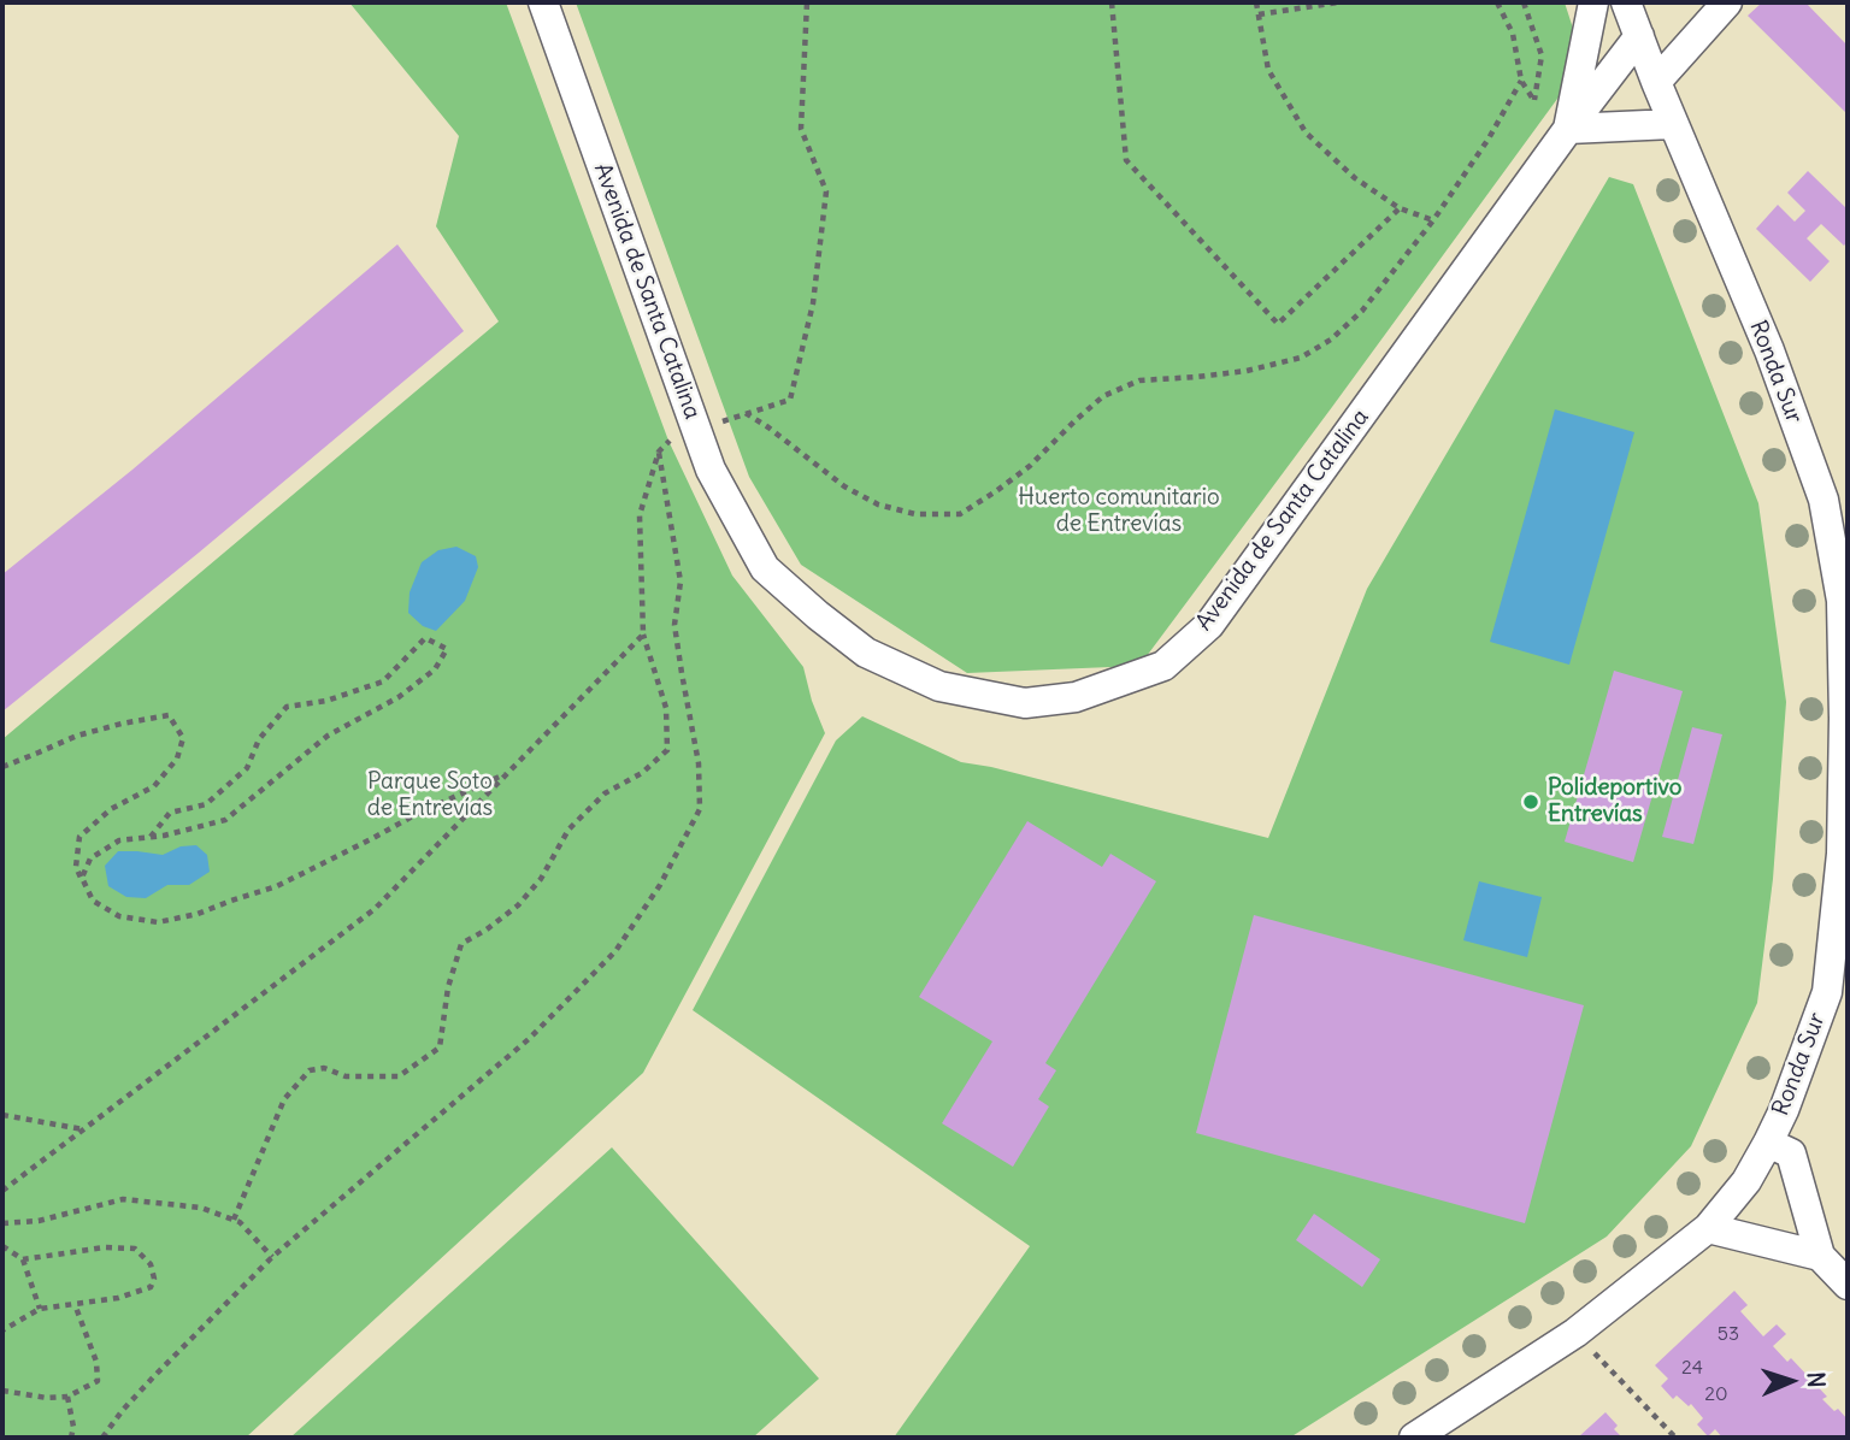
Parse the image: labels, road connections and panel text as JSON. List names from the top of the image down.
{
  "streets": {
    "street": ["Avenida de Santa Catalina", "Ronda Sur"]
  },
  "crossings": [
    ["Avenida de Santa Catalina", "Ronda Sur"]
  ],
  "parks": ["Huerto comunitario de Entrevías", "Parque Soto de Entrevías"],
  "places": ["Polideportivo Entrevías"],
  "house_numbers": ["53", "24", "20"],
  "north": "right"
}
